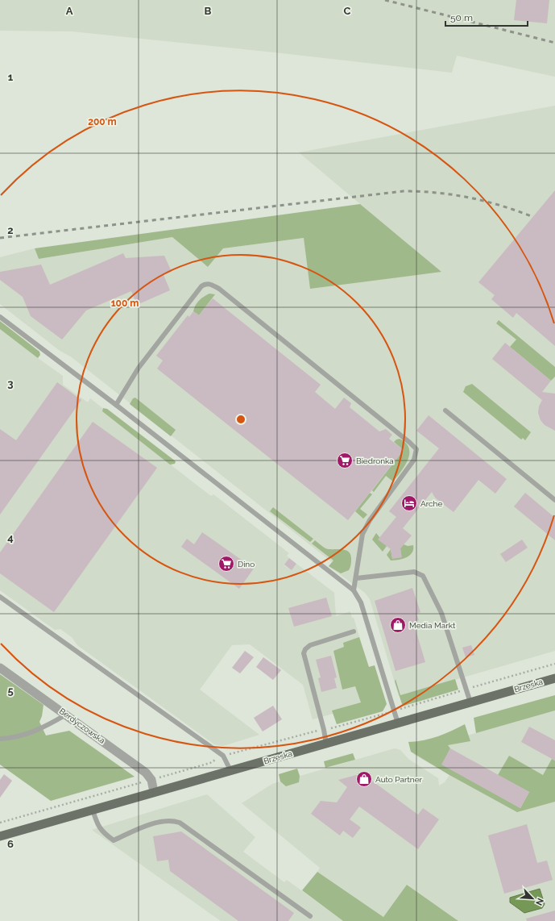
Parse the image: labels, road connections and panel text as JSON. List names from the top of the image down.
{
  "streets": {
    "main road": ["Brzeska"],
    "street": ["Berdyczowska"]
  },
  "places": {
    "supermarket": ["Biedronka", "Dino"],
    "hotel": ["Arche"],
    "shop": ["Media Markt", "Auto Partner"]
  },
  "scale_bar": "50 m",
  "north": "bottom right",
  "grid": {
    "columns": ["A", "B", "C"],
    "rows": [
      "1",
      "2",
      "3",
      "4",
      "5",
      "6"
    ]
  },
  "rings": ["200 m", "100 m"]
}
